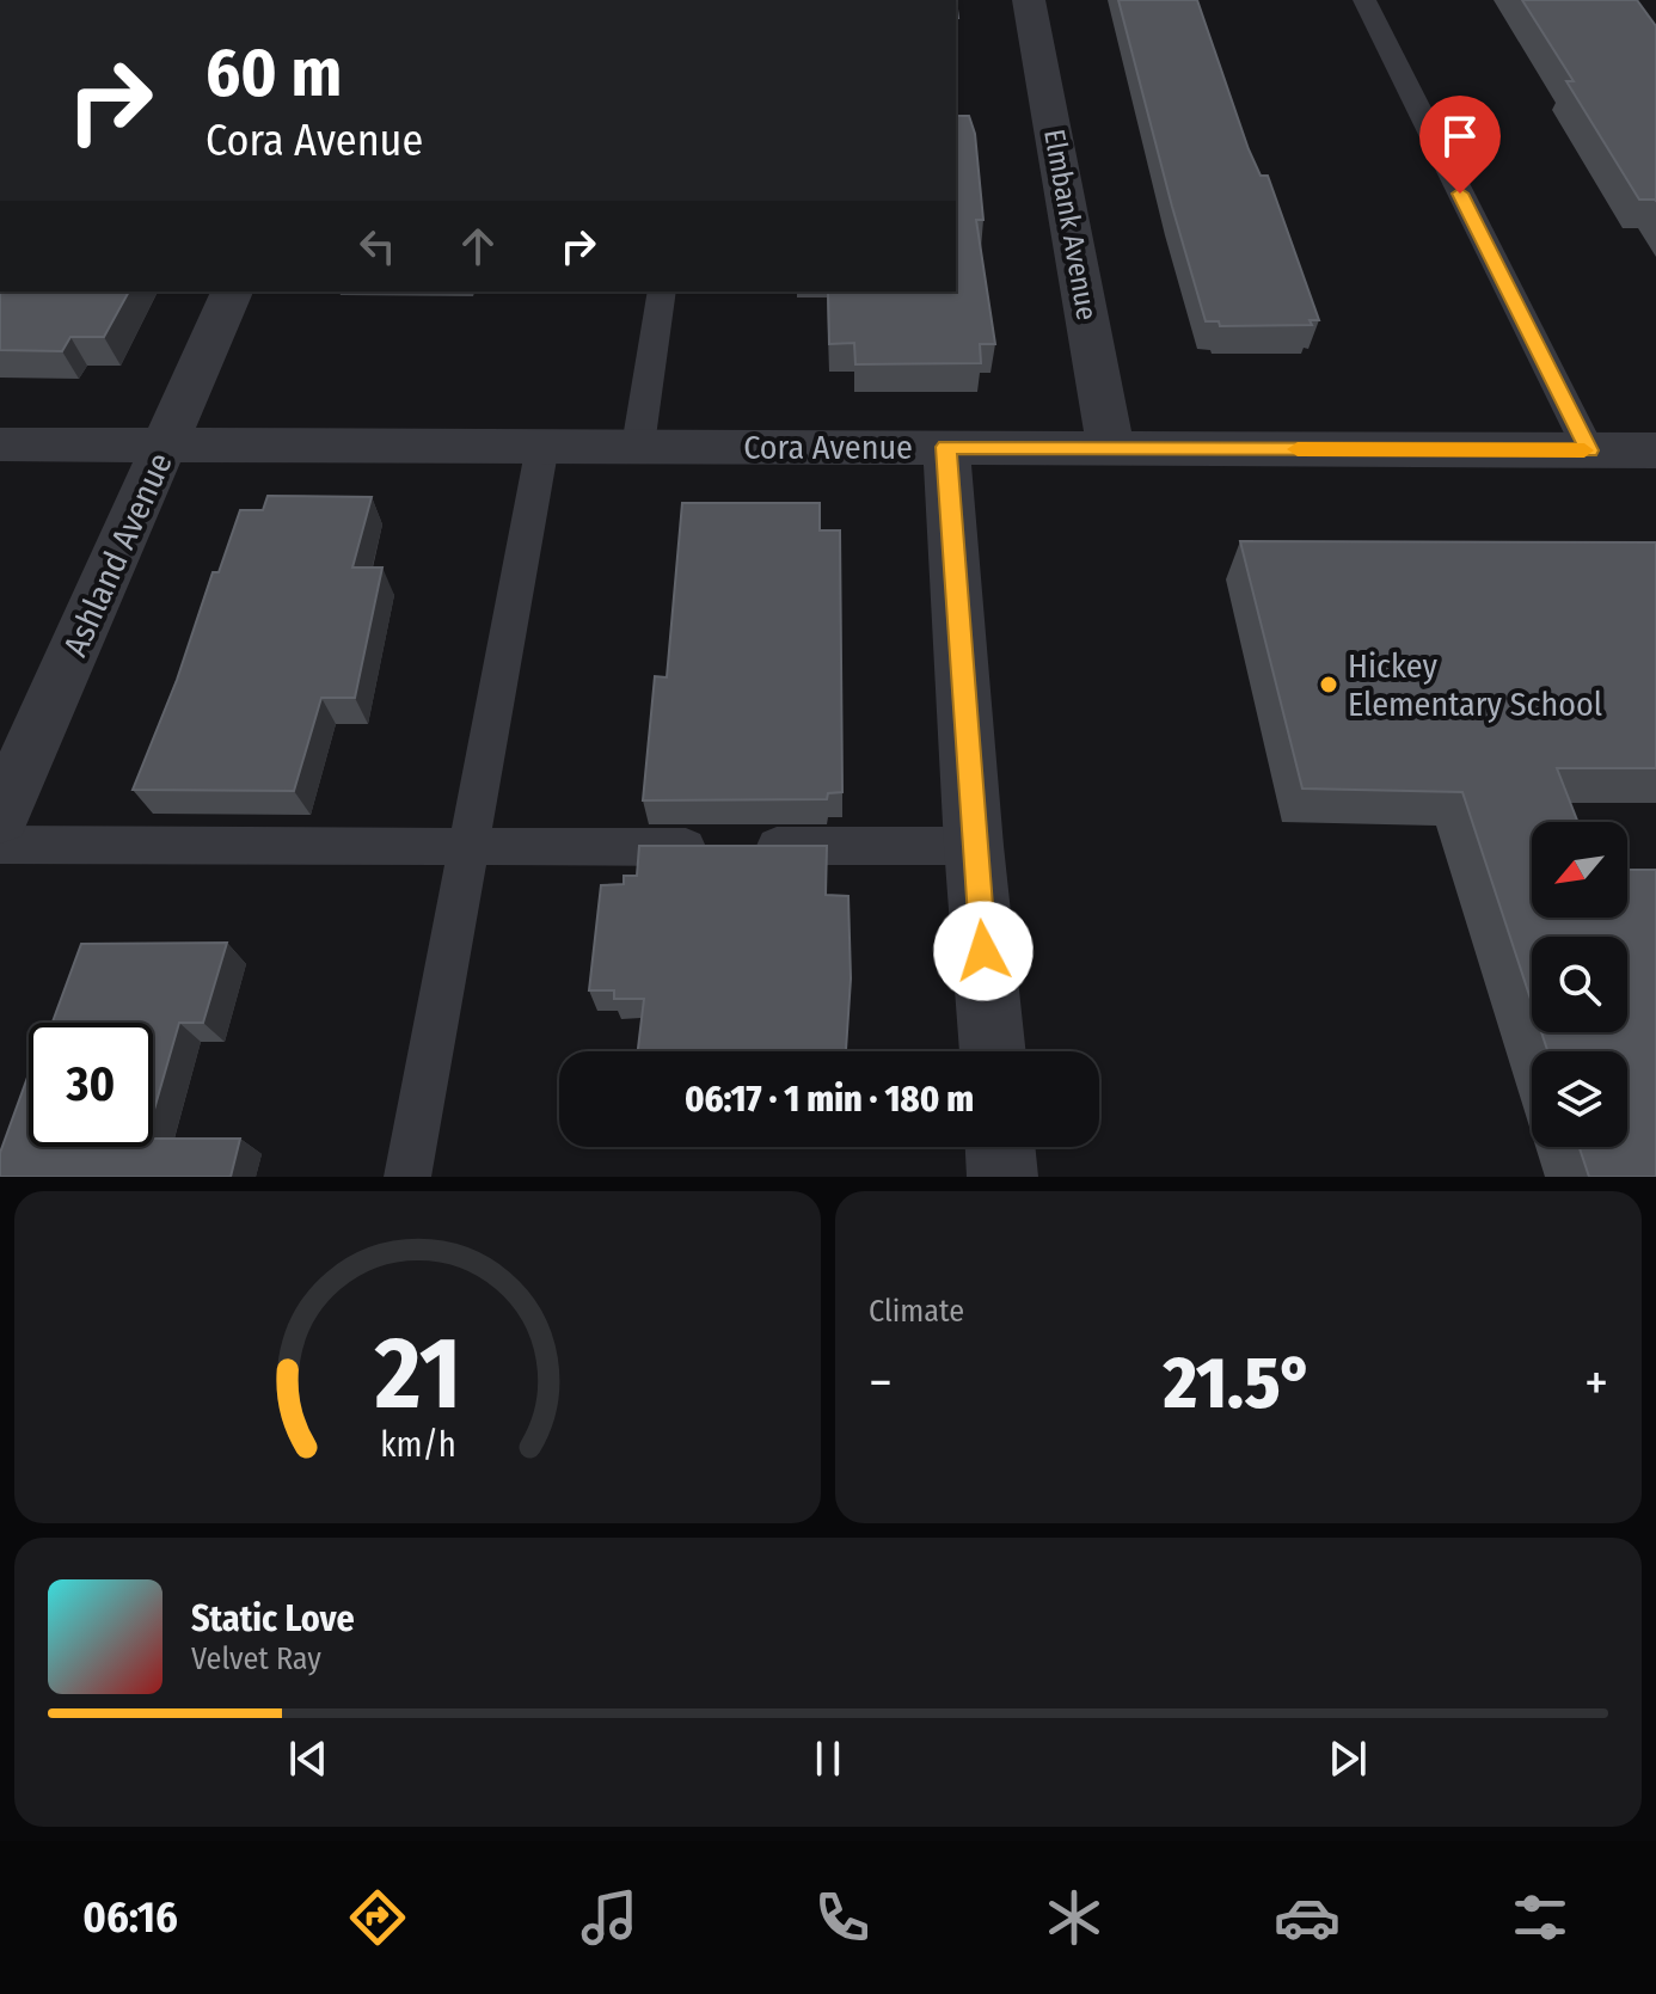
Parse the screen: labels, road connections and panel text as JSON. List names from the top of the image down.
{
  "streets": {
    "street": ["Elmbank Avenue", "Cora Avenue", "Ashland Avenue"]
  },
  "crossings": [
    ["Elmbank Avenue", "Cora Avenue"],
    ["Cora Avenue", "Ashland Avenue"]
  ],
  "places": ["Hickey Elementary School"],
  "north": "bottom left",
  "page": {
    "turn": ["60 m", "Cora Avenue"],
    "limit": "30",
    "trip": "06:17 · 1 min · 180 m",
    "tile": "Climate",
    "heat": ["−", "21.5°", "+"],
    "song": ["Static Love", "Velvet Ray"],
    "tabs": "06:16",
    "gauge": ["21", "km/h"]
  }
}
